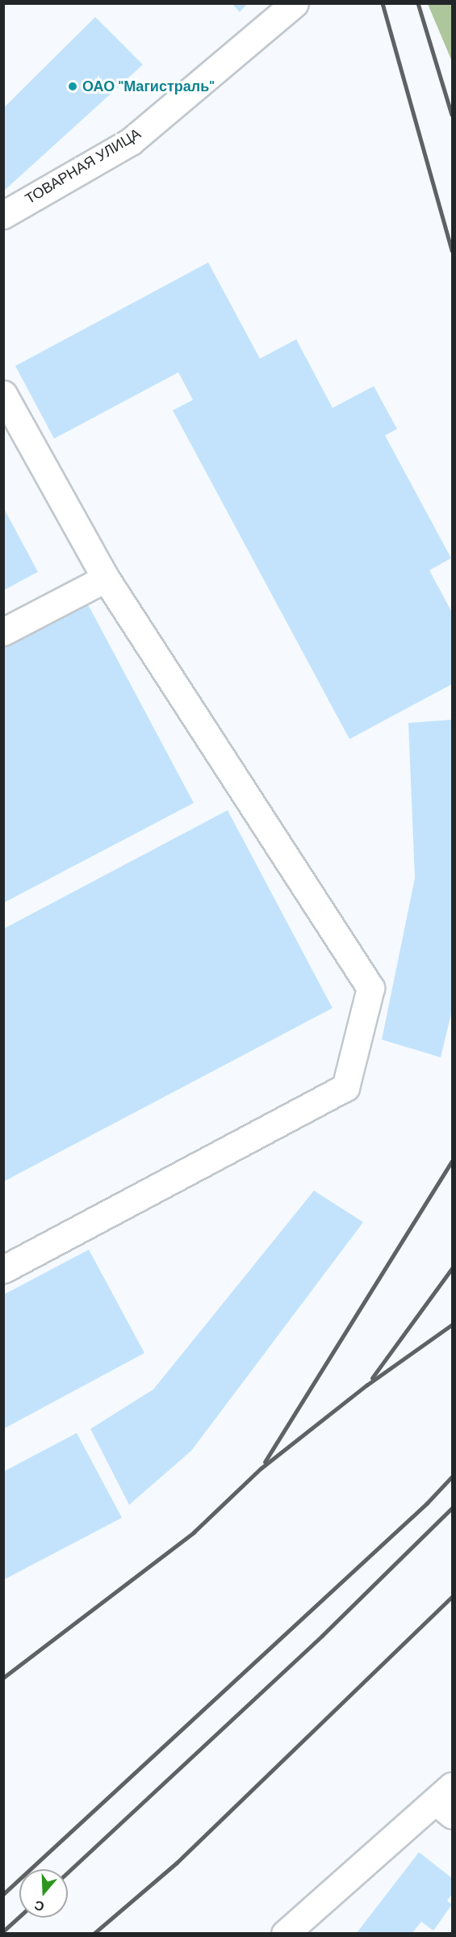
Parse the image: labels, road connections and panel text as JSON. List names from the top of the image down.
{
  "streets": {
    "street": ["ТОВАРНАЯ УЛИЦА"]
  },
  "places": ["ОАО \"Магистраль\""],
  "north": "bottom"
}
